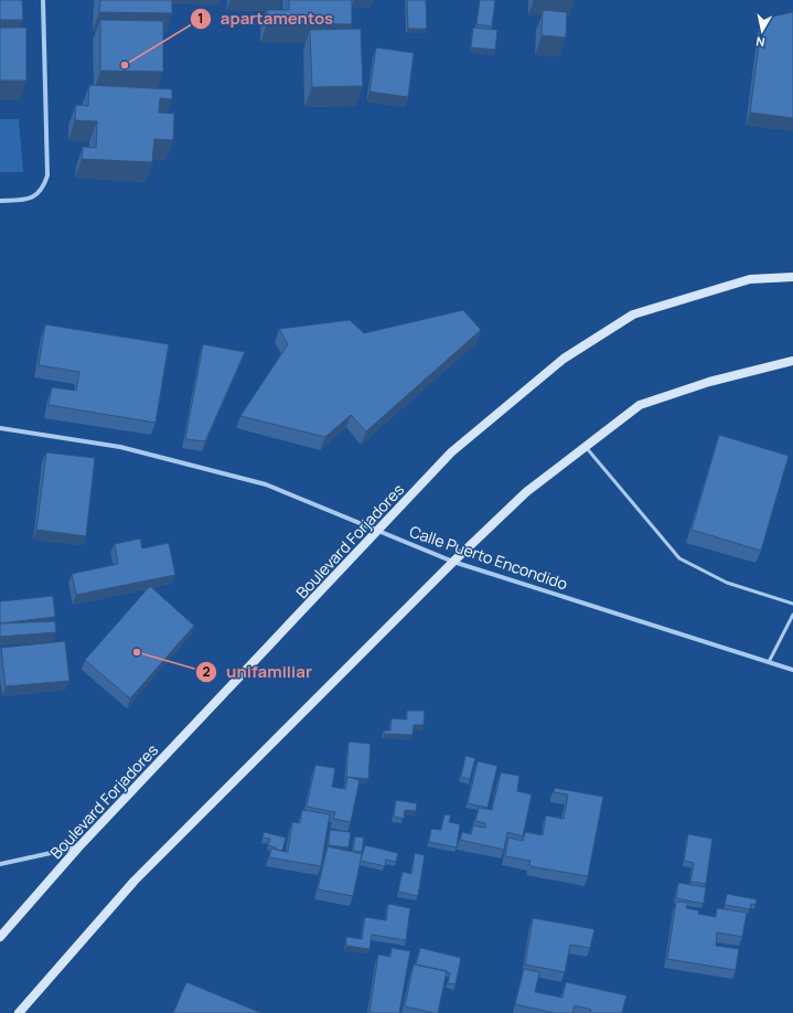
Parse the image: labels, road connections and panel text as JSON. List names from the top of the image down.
{
  "streets": {
    "main road": ["Boulevard Forjadores"],
    "street": ["Calle Puerto Encondido"]
  },
  "crossings": [
    ["Boulevard Forjadores", "Calle Puerto Encondido"]
  ],
  "places": ["apartamentos", "unifamiliar"],
  "north": "bottom"
}
